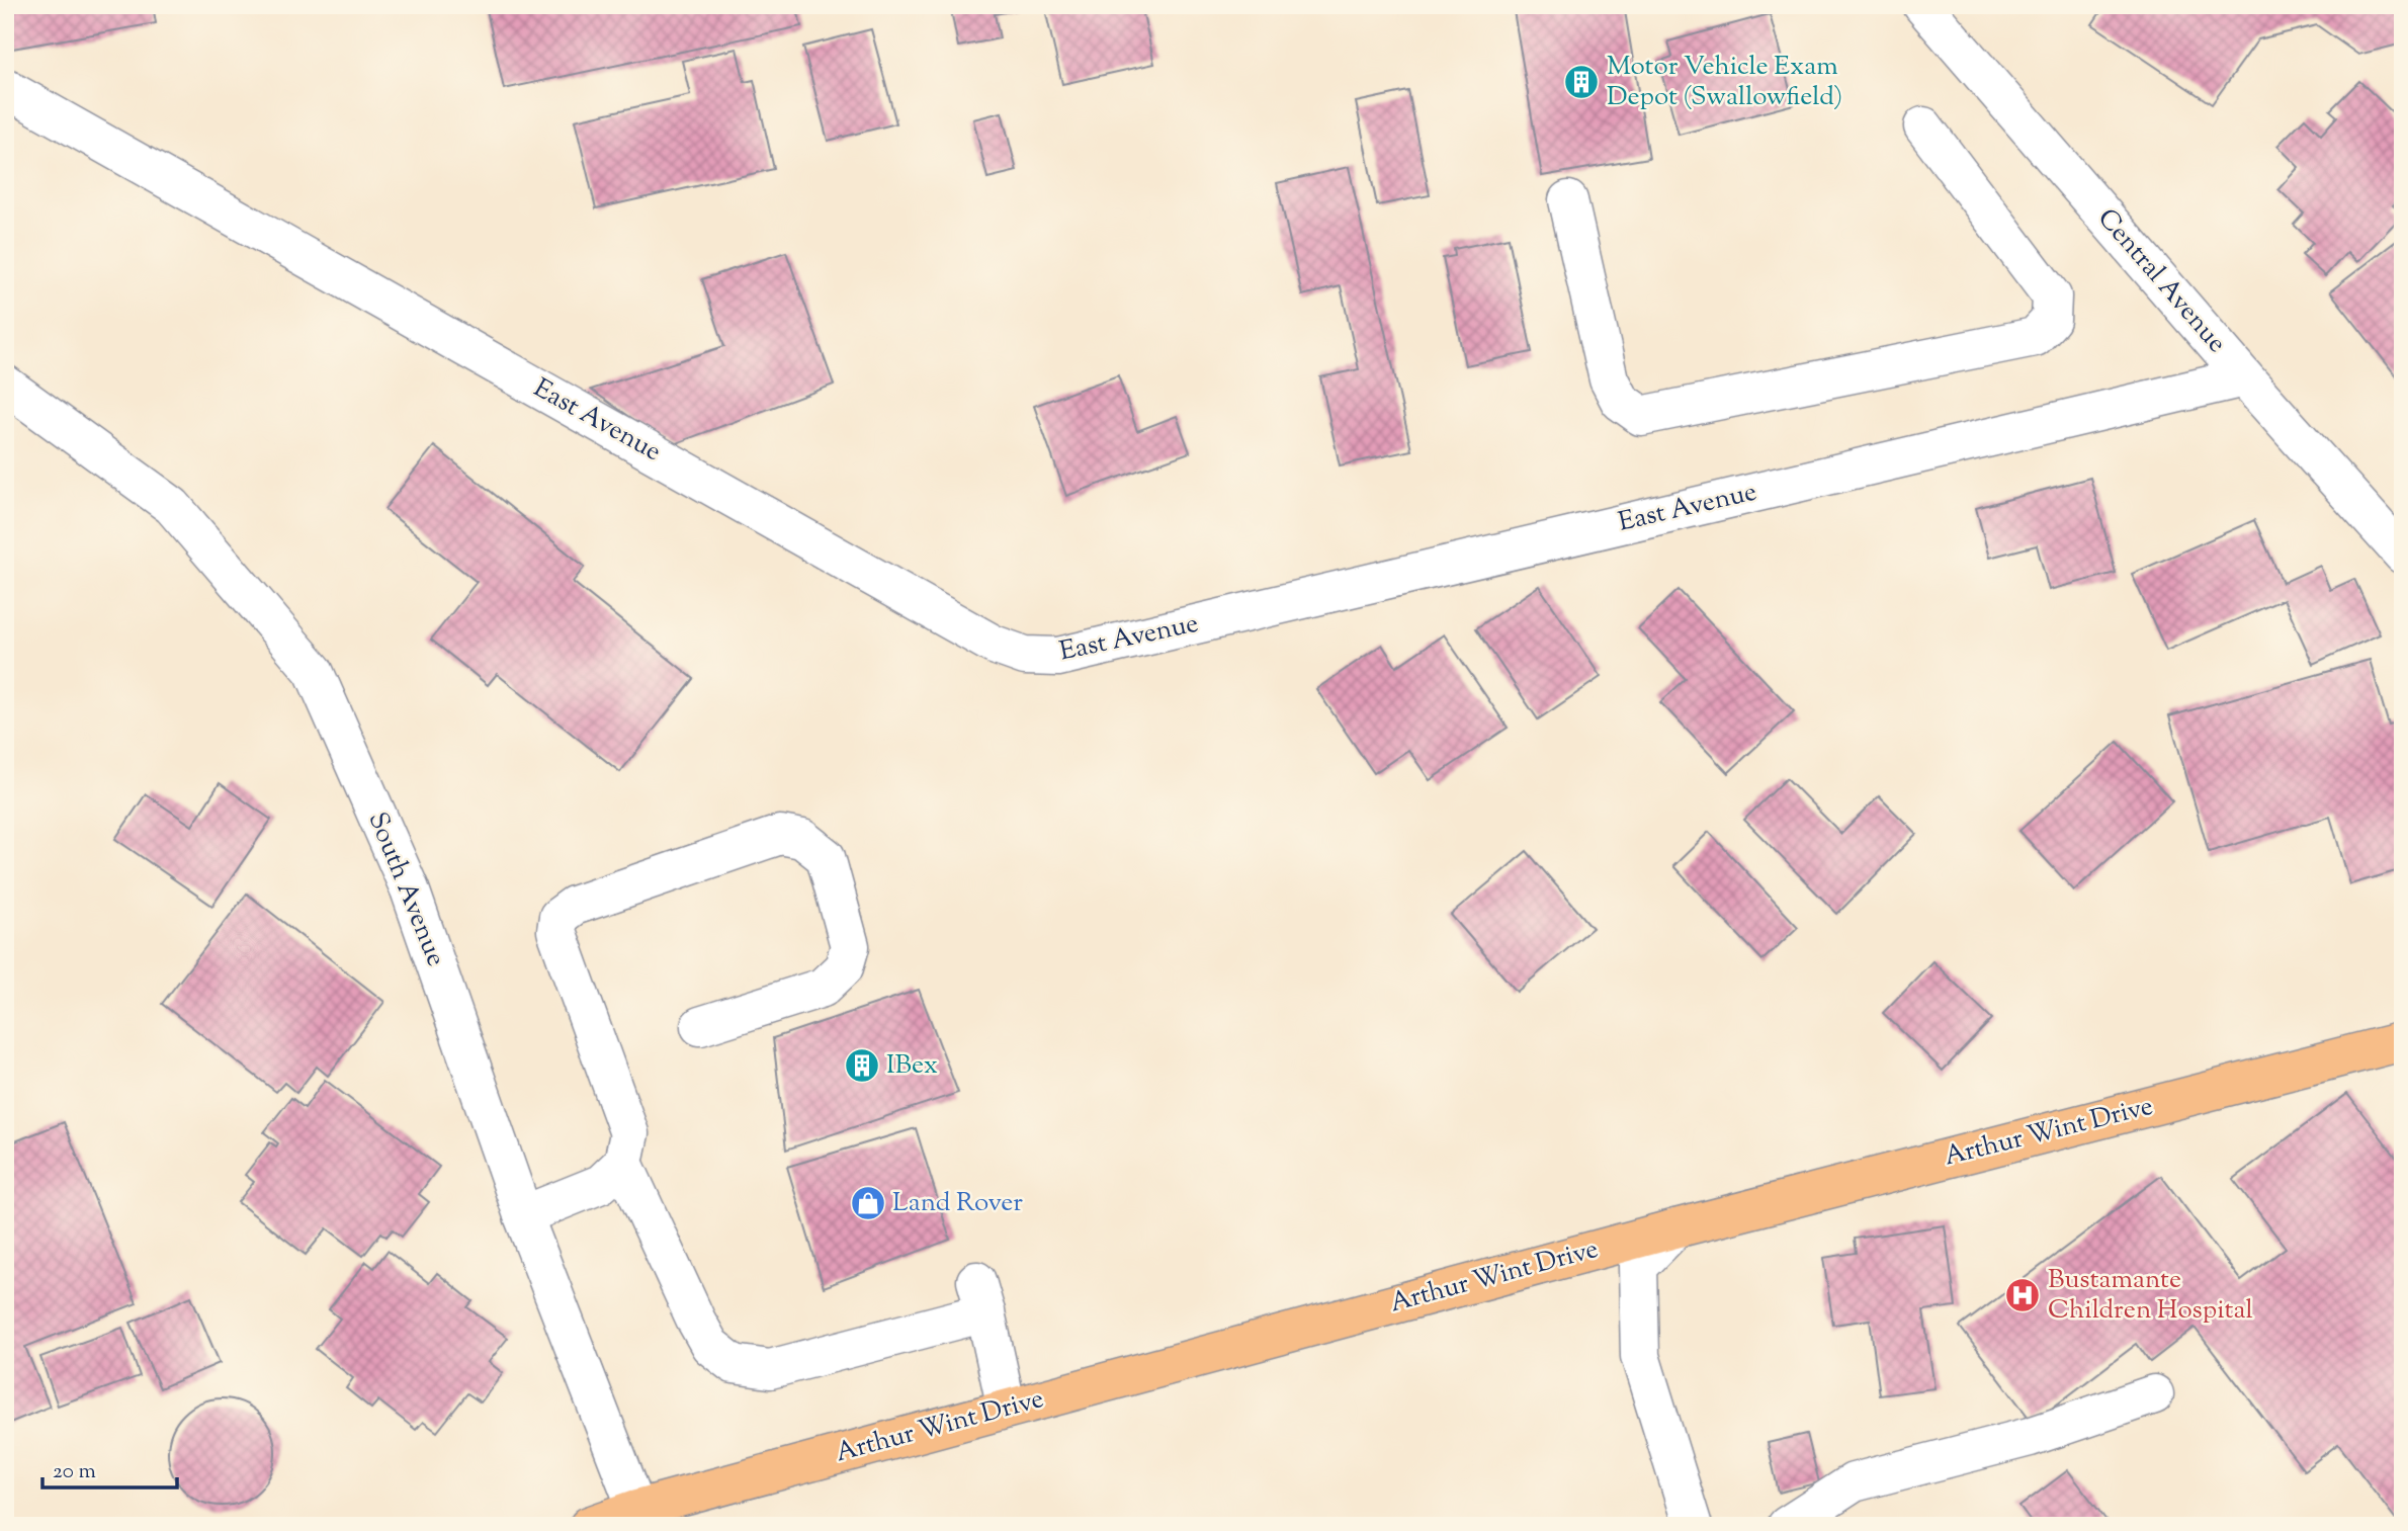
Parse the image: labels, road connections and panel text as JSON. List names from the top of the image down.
{
  "streets": {
    "main road": ["Arthur Wint Drive"],
    "street": ["Central Avenue", "East Avenue", "South Avenue"]
  },
  "crossings": [
    ["Central Avenue", "East Avenue"],
    ["South Avenue", "Arthur Wint Drive"]
  ],
  "places": {
    "building": ["Motor Vehicle Exam Depot (Swallowfield)", "IBex"],
    "shop": ["Land Rover"],
    "hospital": ["Bustamante Children Hospital"]
  },
  "scale_bar": "20 m"
}
